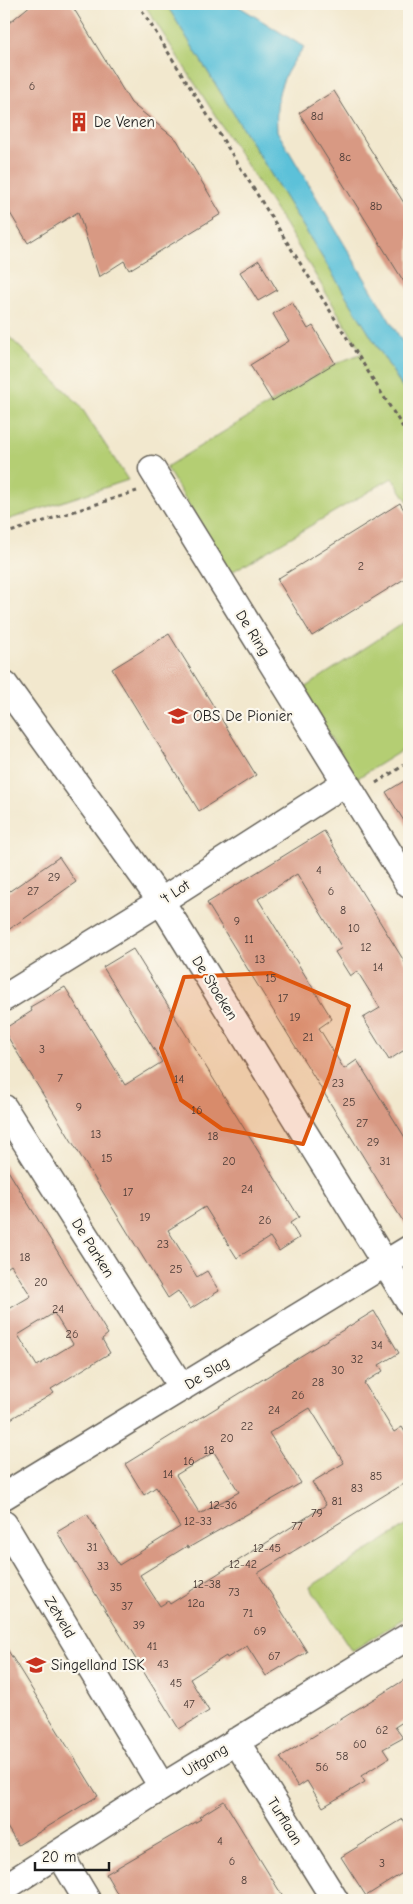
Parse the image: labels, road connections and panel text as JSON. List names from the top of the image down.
{
  "streets": {
    "street": [
      "De Ring",
      "'t Lot",
      "De Stoeken",
      "De Parken",
      "De Slag",
      "Zetveld",
      "Uitgang",
      "Turflaan"
    ]
  },
  "crossings": [
    ["De Ring", "'t Lot"],
    ["'t Lot", "De Stoeken"],
    ["De Stoeken", "De Slag"],
    ["De Parken", "De Slag"],
    ["Zetveld", "Uitgang"],
    ["Uitgang", "Turflaan"]
  ],
  "places": {
    "building": ["De Venen"],
    "school or university": ["OBS De Pionier", "Singelland ISK"]
  },
  "house_numbers": [
    "6",
    "8d",
    "8c",
    "8b",
    "2",
    "4",
    "29",
    "27",
    "6",
    "8",
    "9",
    "10",
    "11",
    "12",
    "13",
    "14",
    "15",
    "17",
    "19",
    "21",
    "3",
    "7",
    "14",
    "23",
    "25",
    "9",
    "16",
    "27",
    "13",
    "18",
    "29",
    "15",
    "20",
    "31",
    "24",
    "17",
    "19",
    "26",
    "23",
    "18",
    "25",
    "20",
    "24",
    "26",
    "34",
    "32",
    "30",
    "28",
    "26",
    "24",
    "22",
    "20",
    "18",
    "16",
    "14",
    "85",
    "83",
    "81",
    "12-36",
    "79",
    "12-33",
    "77",
    "31",
    "12-45",
    "12-42",
    "33",
    "12-38",
    "35",
    "73",
    "12a",
    "37",
    "71",
    "39",
    "69",
    "41",
    "67",
    "43",
    "45",
    "47",
    "62",
    "60",
    "58",
    "56",
    "4",
    "6",
    "3",
    "8"
  ],
  "scale_bar": "20 m"
}
